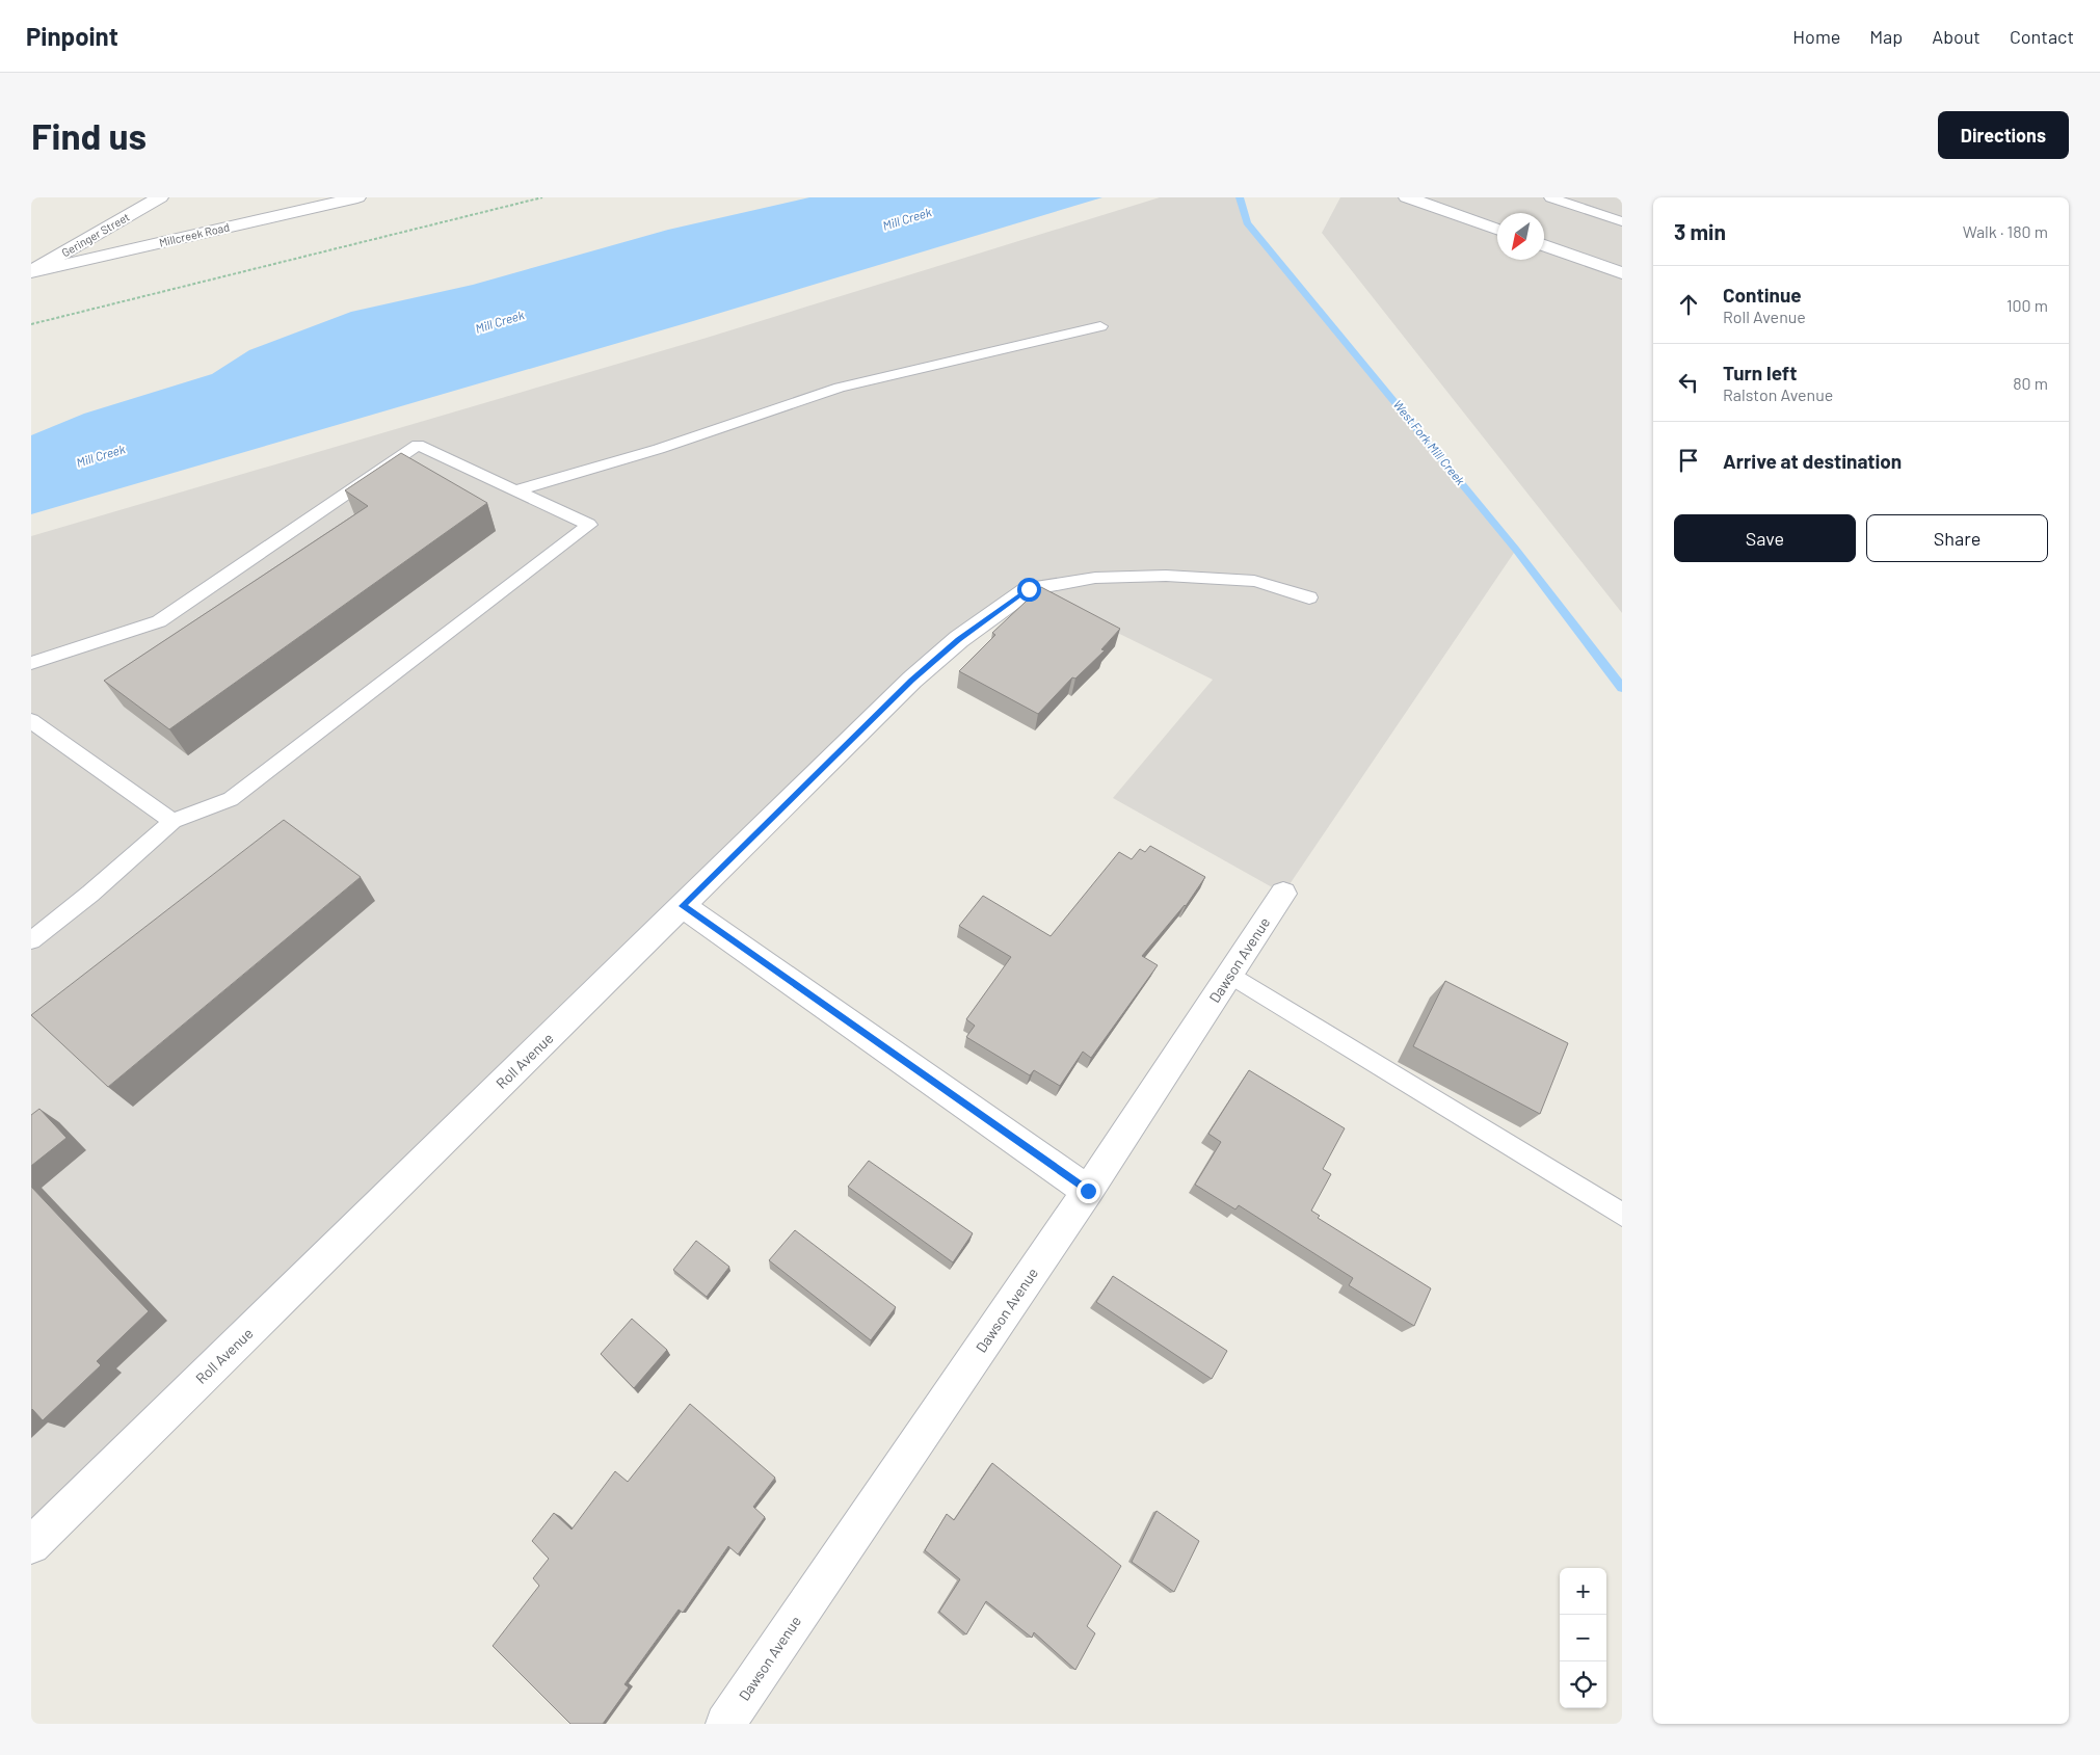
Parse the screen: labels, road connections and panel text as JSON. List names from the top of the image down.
{
  "streets": {
    "street": [
      "Geringer Street",
      "Millcreek Road",
      "Dawson Avenue",
      "Roll Avenue"
    ]
  },
  "crossings": [
    ["Geringer Street", "Millcreek Road"]
  ],
  "water": ["Mill Creek", "West Fork Mill Creek"],
  "north": "bottom left",
  "page": {
    "header": "Pinpoint",
    "nav": [
      "Home",
      "Map",
      "About",
      "Contact"
    ],
    "buttons": [
      "Directions",
      ["Save", "Share"]
    ],
    "title": "Find us",
    "heading": ["3 min", "Walk · 180 m"],
    "list": [
      ["Continue", "Roll Avenue", "100 m"],
      ["Turn left", "Ralston Avenue", "80 m"],
      "Arrive at destination"
    ],
    "map_buttons": ["+", "−"]
  }
}
